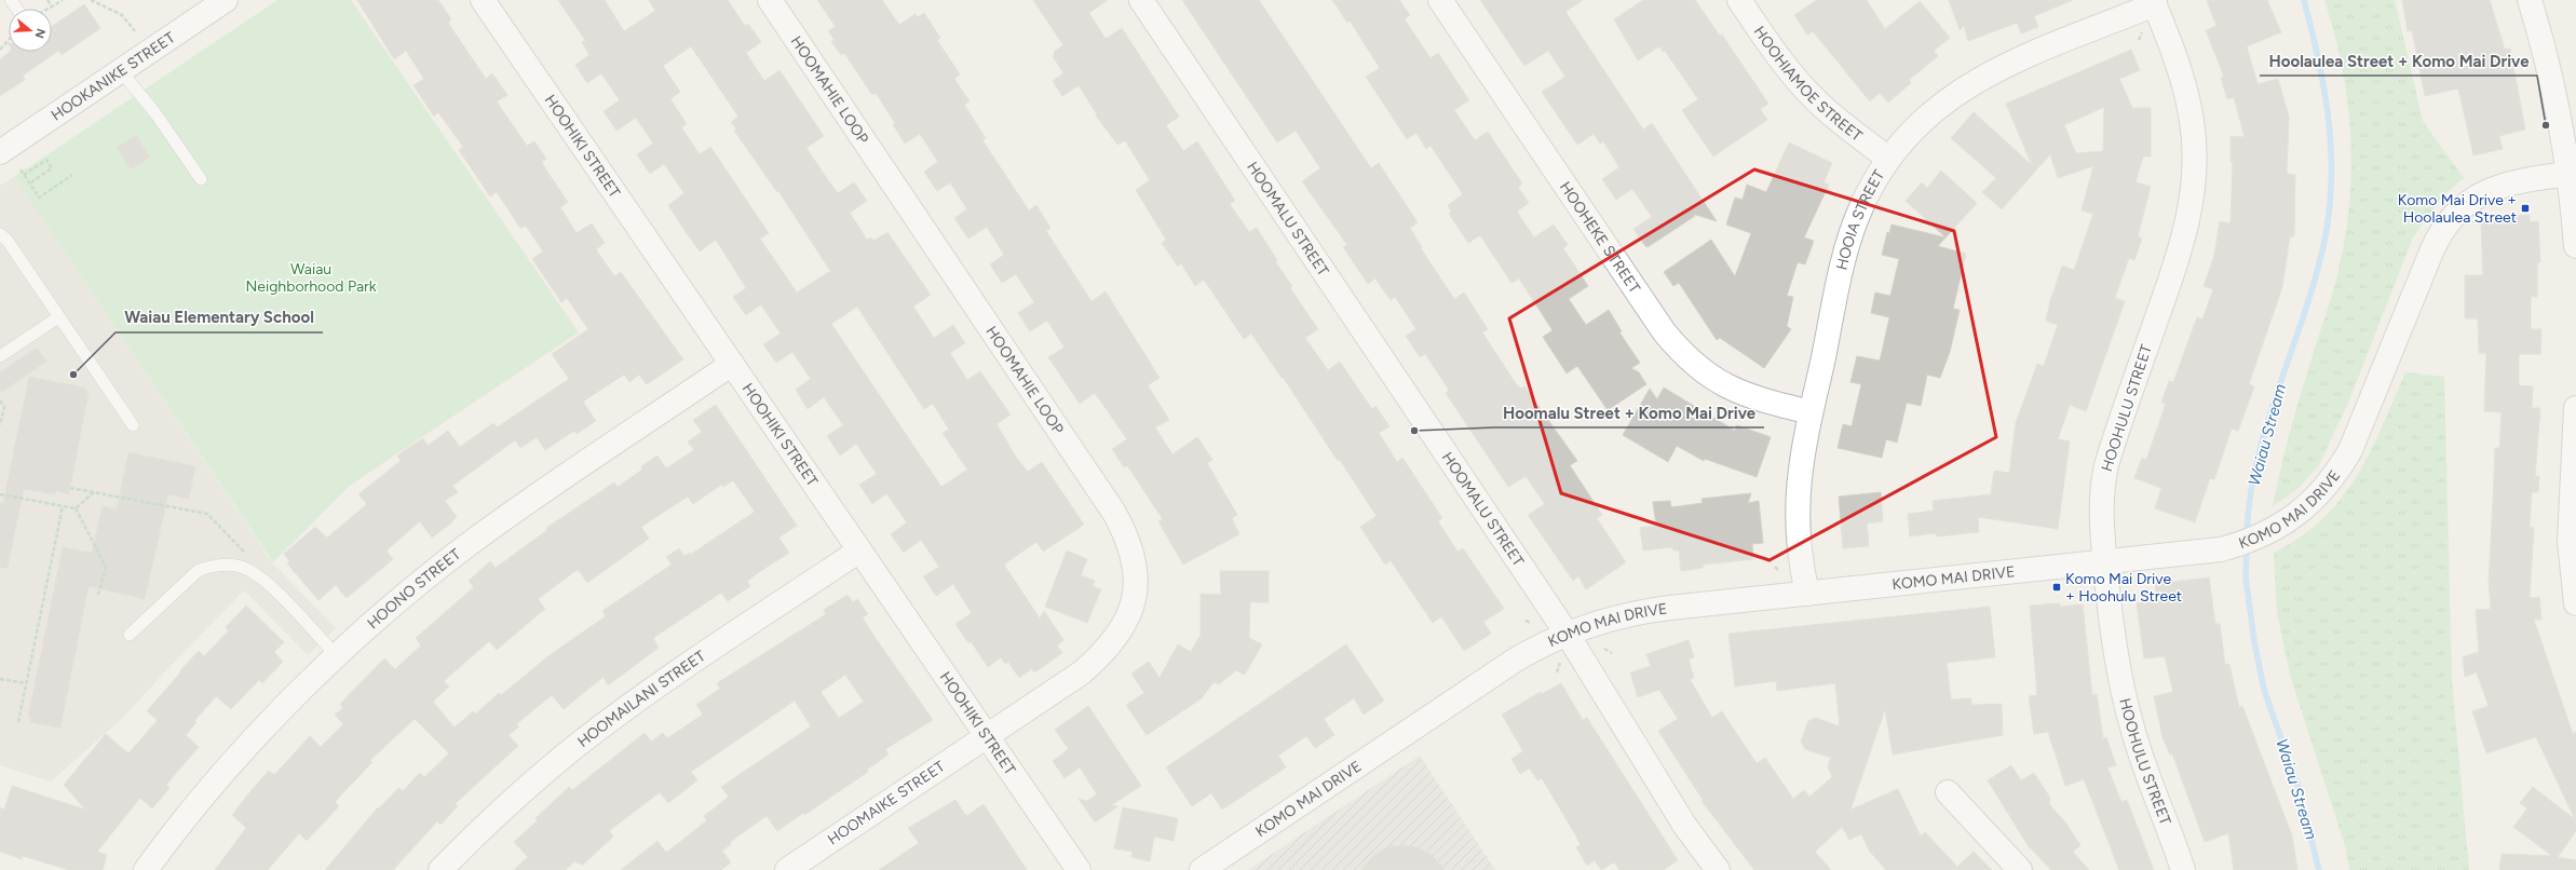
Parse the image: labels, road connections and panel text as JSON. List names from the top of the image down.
{
  "streets": {
    "street": [
      "HOOKANIKE STREET",
      "HOOHIAMOE STREET",
      "HOOMAHIE LOOP",
      "HOOHIKI STREET",
      "HOOMALU STREET",
      "HOOIA STREET",
      "HOOHEKE STREET",
      "HOOHULU STREET",
      "KOMO MAI DRIVE",
      "HOONO STREET",
      "HOOMAILANI STREET",
      "HOOMAIKE STREET"
    ]
  },
  "crossings": [
    ["HOOHIAMOE STREET", "HOOIA STREET"],
    ["HOOMAHIE LOOP", "HOOHIKI STREET"],
    ["HOOMAHIE LOOP", "HOOMAIKE STREET"],
    ["HOOHIKI STREET", "HOONO STREET"],
    ["HOOHIKI STREET", "HOOMAILANI STREET"],
    ["HOOHIKI STREET", "HOOMAIKE STREET"],
    ["HOOMALU STREET", "KOMO MAI DRIVE"],
    ["HOOIA STREET", "HOOHEKE STREET"],
    ["HOOIA STREET", "HOOHULU STREET"],
    ["HOOIA STREET", "KOMO MAI DRIVE"],
    ["HOOHULU STREET", "KOMO MAI DRIVE"]
  ],
  "water": ["Waiau Stream"],
  "parks": ["Waiau Neighborhood Park"],
  "places": {
    "other": ["Hoolaulea Street + Komo Mai Drive", "Waiau Elementary School", "Hoomalu Street + Komo Mai Drive"],
    "transit": ["Komo Mai Drive + Hoolaulea Street", "Komo Mai Drive + Hoohulu Street"]
  },
  "north": "right"
}
